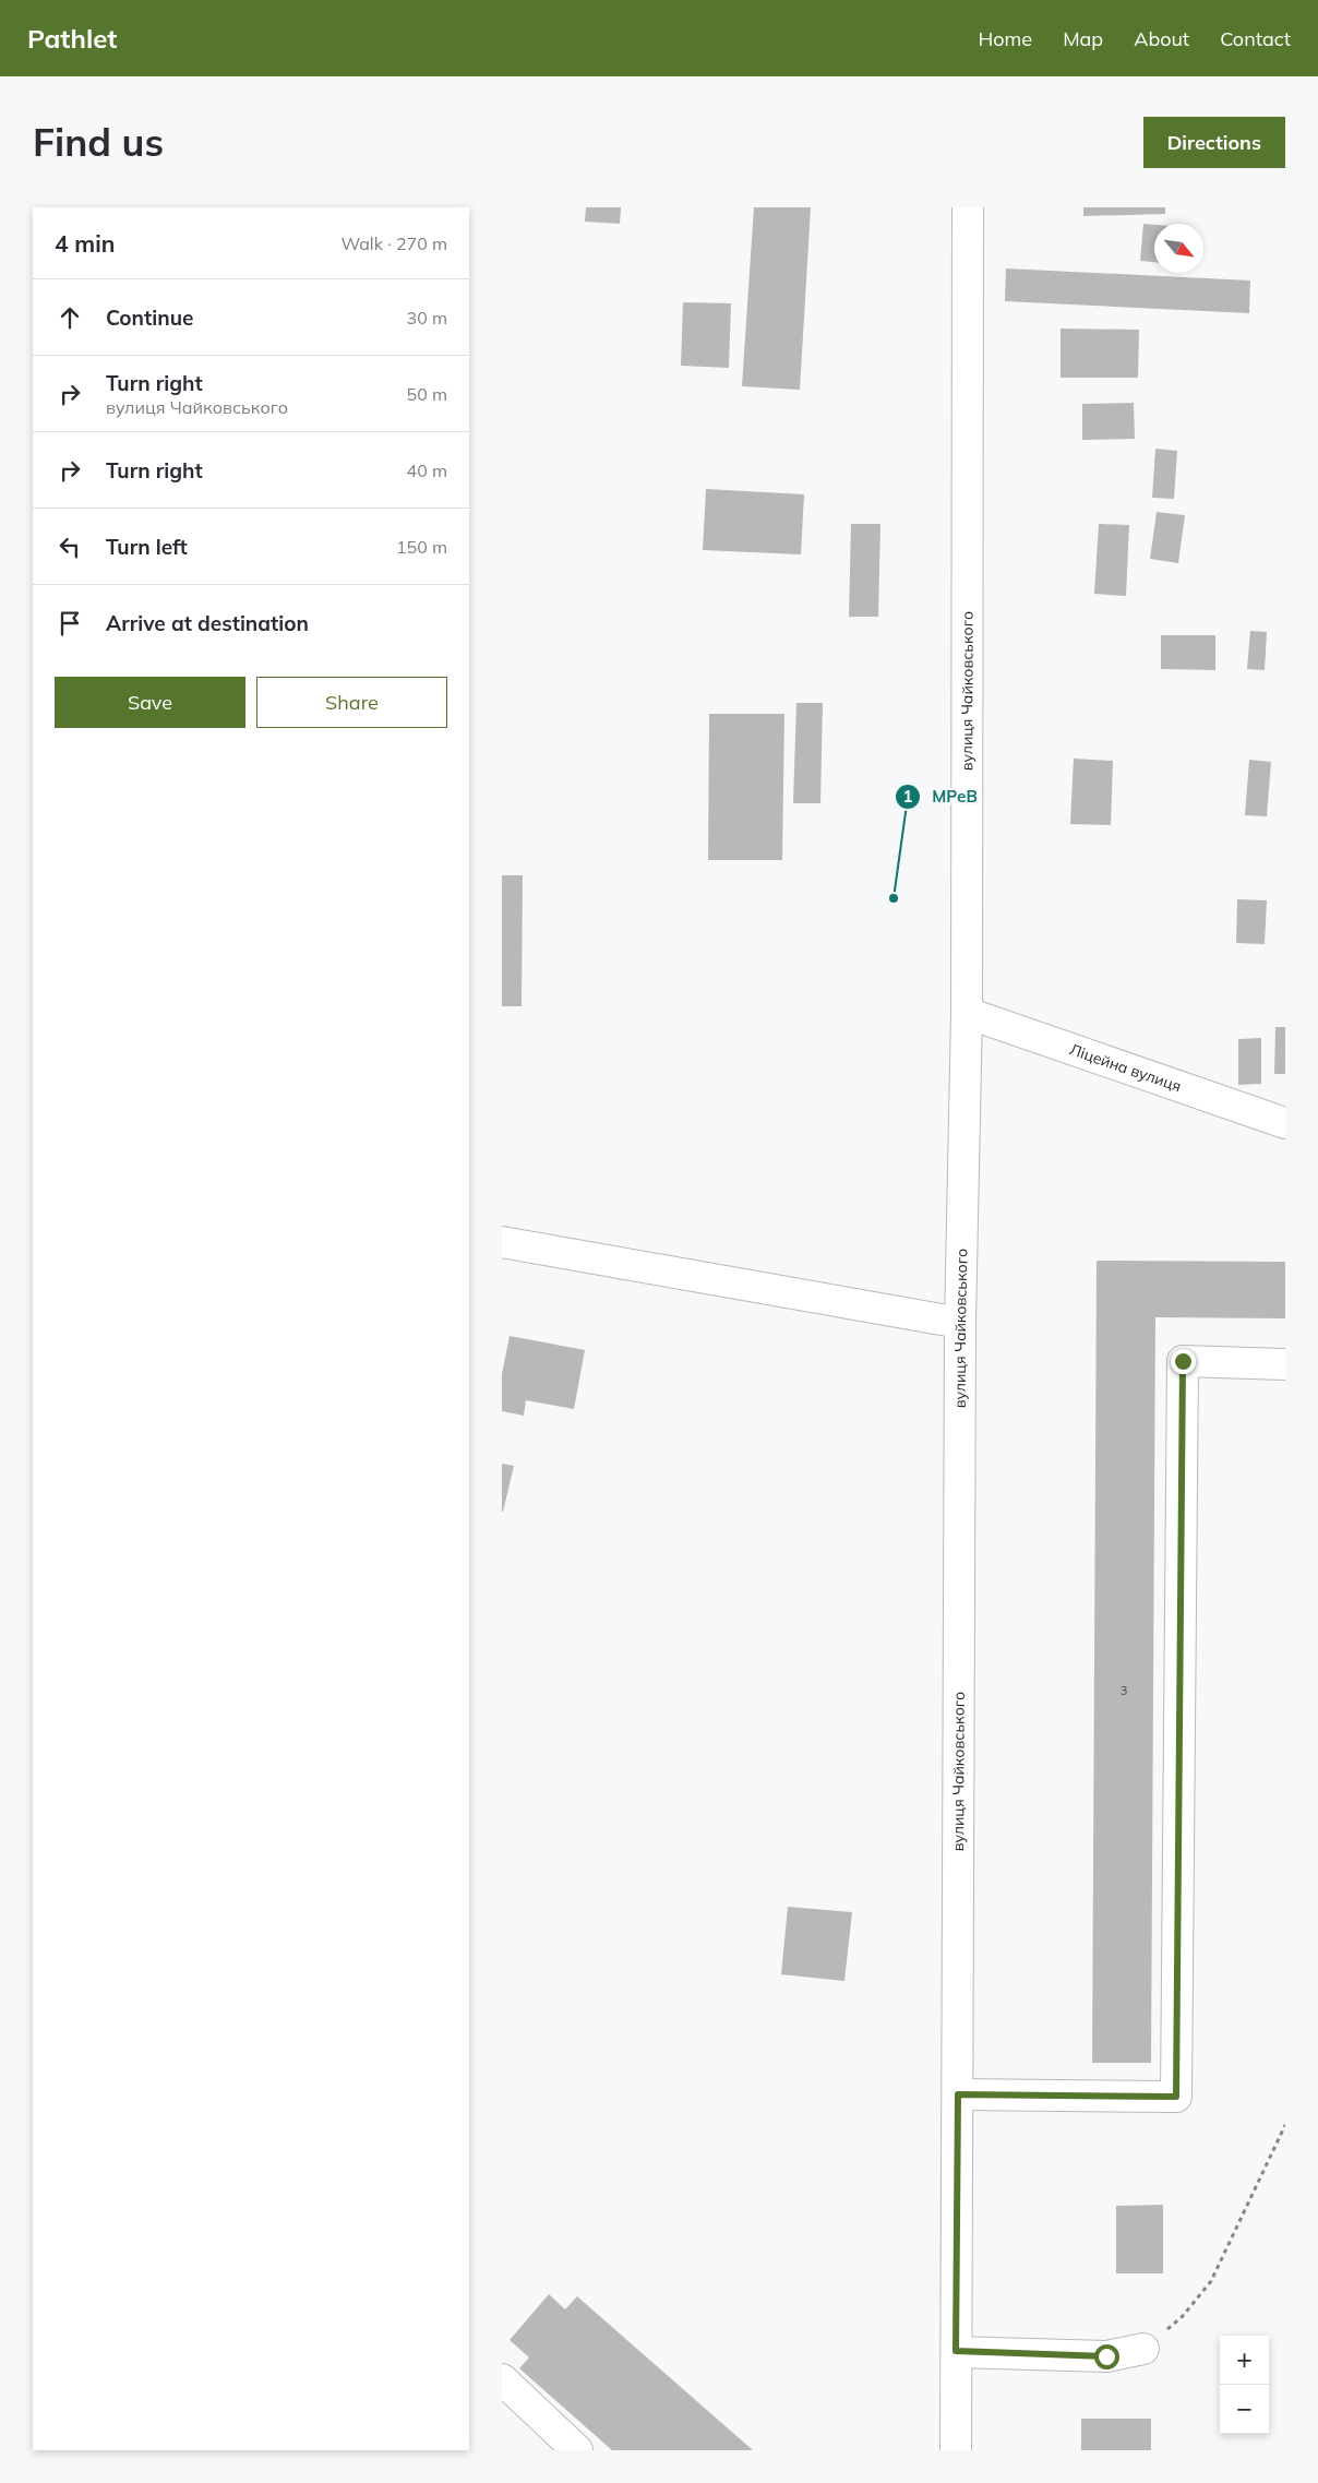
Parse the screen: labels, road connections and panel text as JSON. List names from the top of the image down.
{
  "streets": {
    "street": ["вулиця Чайковського", "Ліцейна вулиця"]
  },
  "crossings": [
    ["вулиця Чайковського", "Ліцейна вулиця"]
  ],
  "places": ["МРеВ"],
  "house_numbers": ["3"],
  "north": "bottom right",
  "page": {
    "header": "Pathlet",
    "nav": [
      "Home",
      "Map",
      "About",
      "Contact"
    ],
    "buttons": [
      "Directions",
      ["Save", "Share"]
    ],
    "title": "Find us",
    "heading": ["4 min", "Walk · 270 m"],
    "list": [
      ["Continue", "30 m"],
      ["Turn right", "вулиця Чайковського", "50 m"],
      ["Turn right", "40 m"],
      ["Turn left", "150 m"],
      "Arrive at destination"
    ],
    "map_buttons": ["+", "−"]
  }
}
